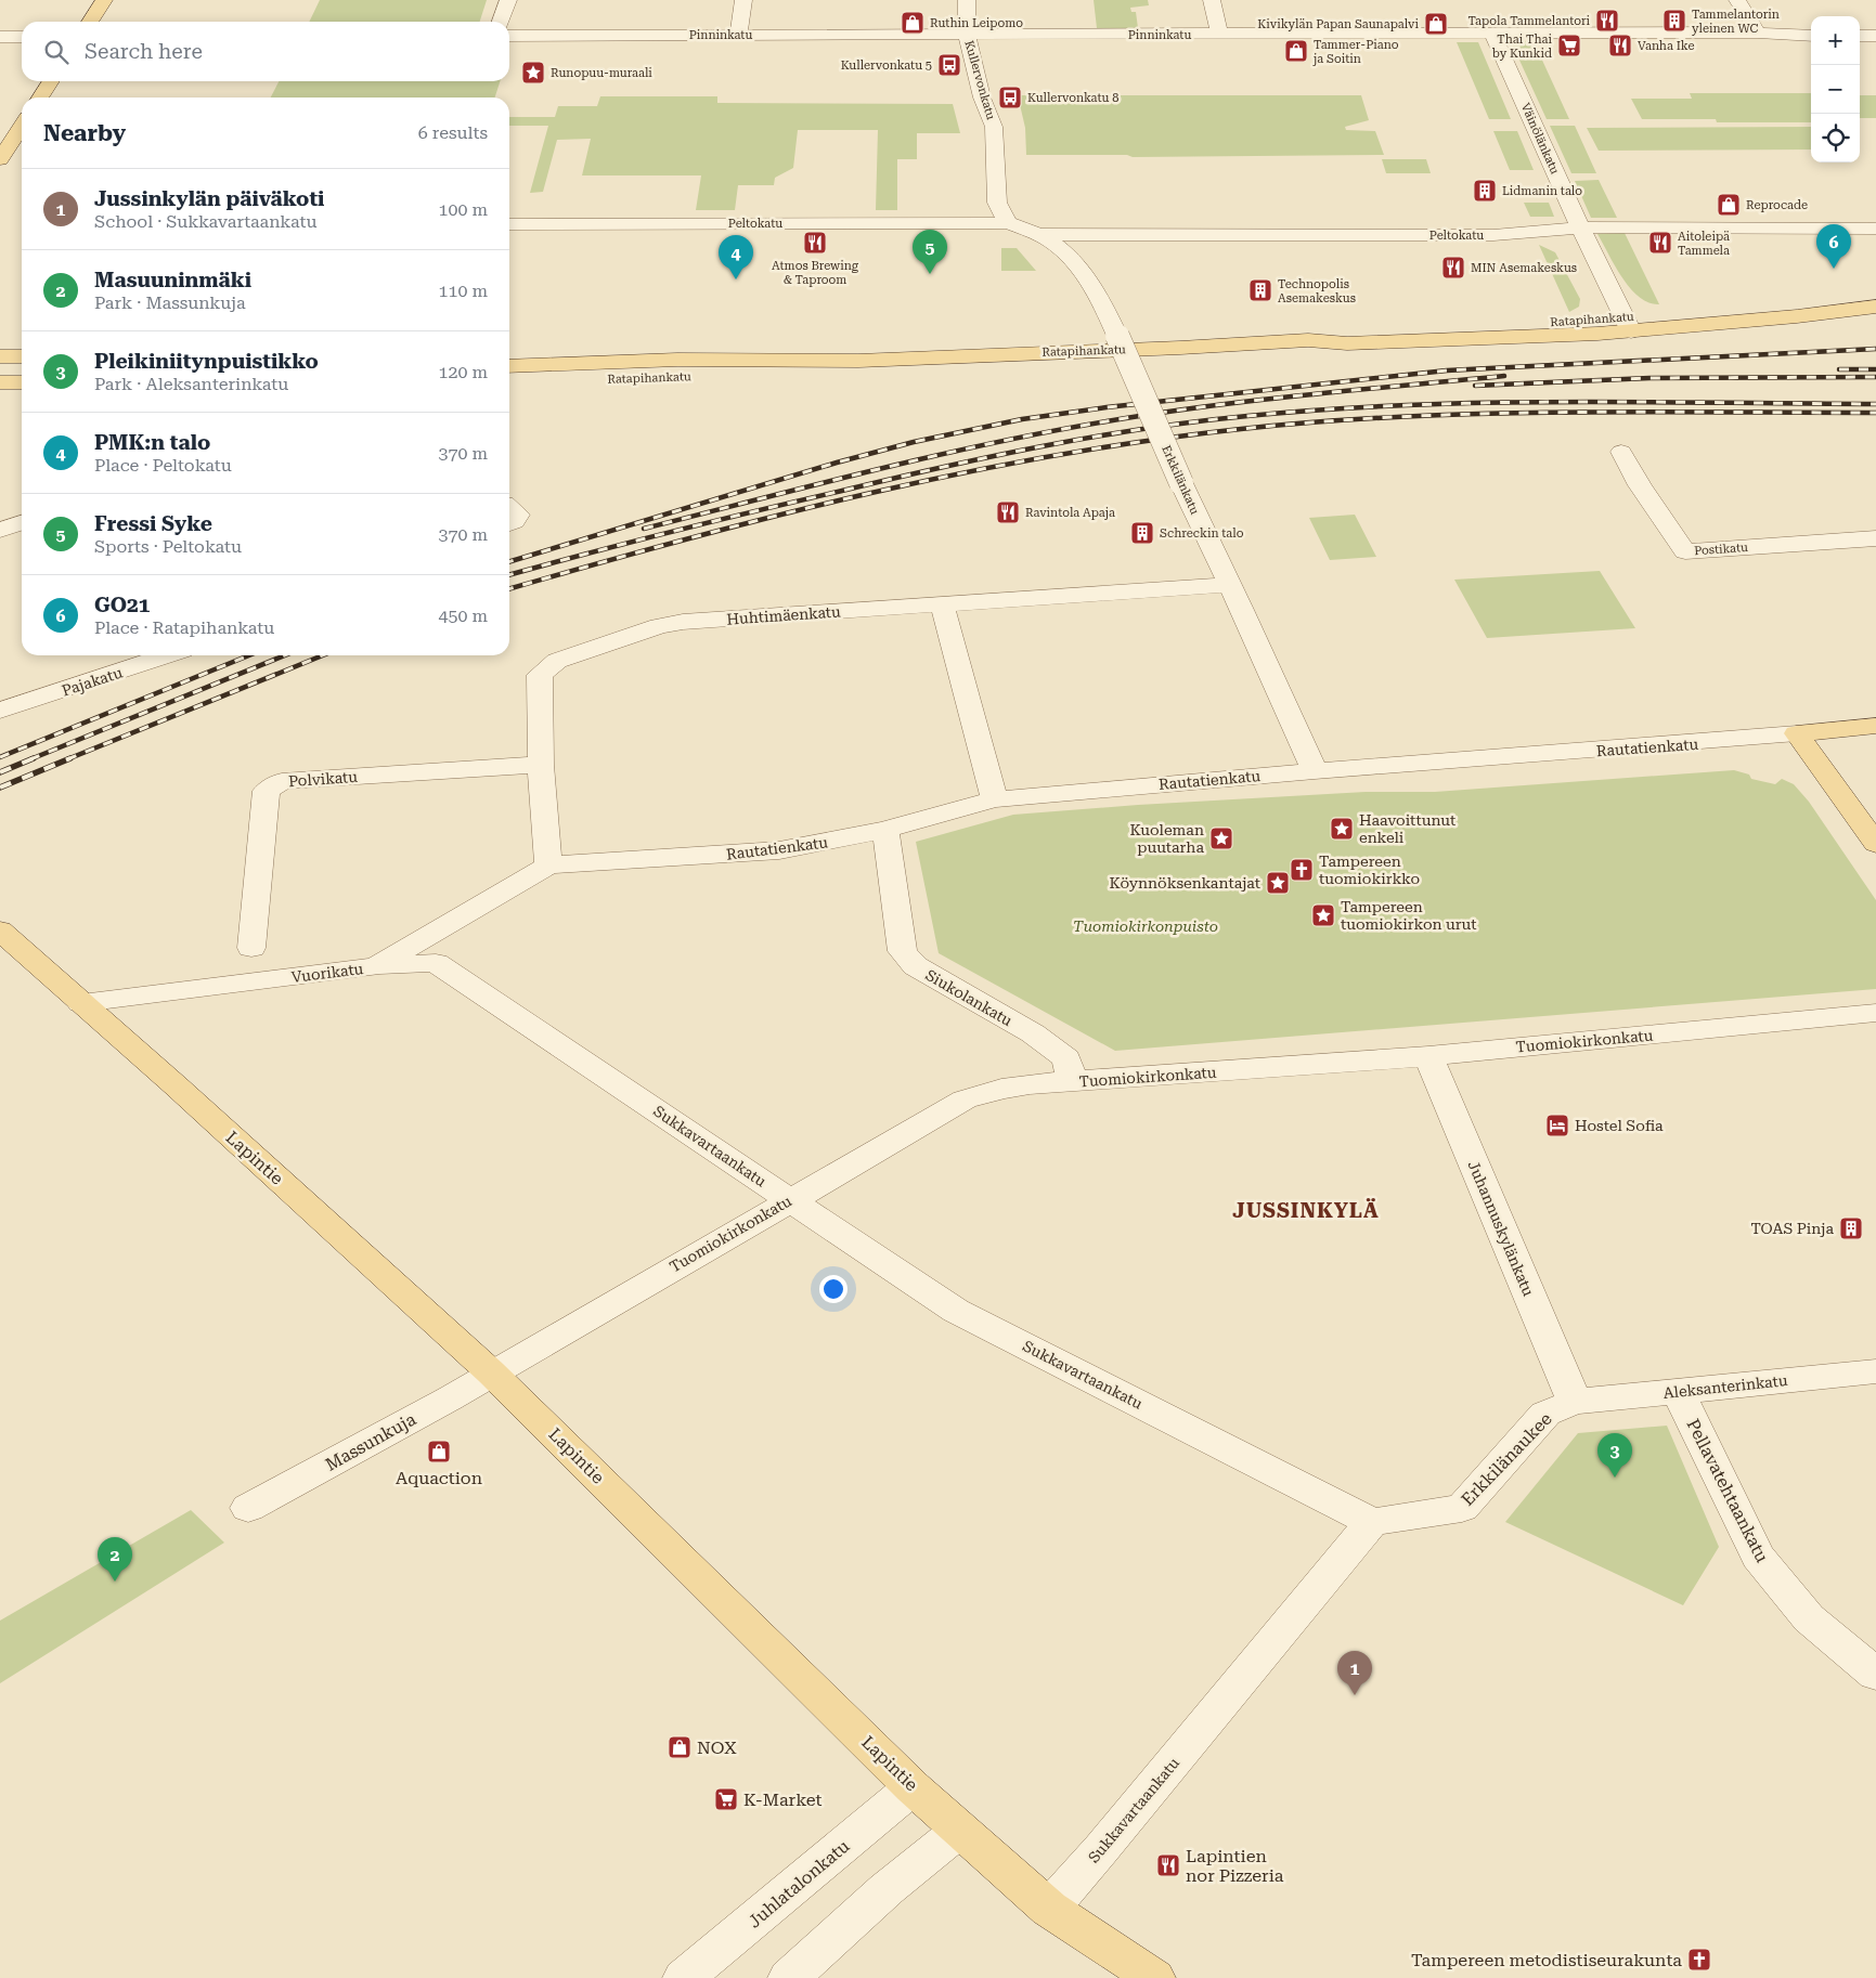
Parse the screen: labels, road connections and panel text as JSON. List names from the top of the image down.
{
  "streets": {
    "main road": ["Ratapihankatu", "Rautatienkatu", "Lapintie"],
    "street": [
      "Pinninkatu",
      "Kullervonkatu",
      "Väinölänkatu",
      "Peltokatu",
      "Erkkilänkatu",
      "Postikatu",
      "Huhtimäenkatu",
      "Pajakatu",
      "Polvikatu",
      "Vuorikatu",
      "Siukolankatu",
      "Tuomiokirkonkatu",
      "Sukkavartaankatu",
      "Juhannuskylänkatu",
      "Aleksanterinkatu",
      "Massunkuja",
      "Erkkilänaukee",
      "Pellavatehtaankatu",
      "Juhlatalonkatu"
    ]
  },
  "crossings": [
    ["Pinninkatu", "Kullervonkatu"],
    ["Pinninkatu", "Väinölänkatu"],
    ["Kullervonkatu", "Peltokatu"],
    ["Kullervonkatu", "Erkkilänkatu"],
    ["Väinölänkatu", "Peltokatu"],
    ["Väinölänkatu", "Ratapihankatu"],
    ["Peltokatu", "Erkkilänkatu"],
    ["Erkkilänkatu", "Huhtimäenkatu"],
    ["Erkkilänkatu", "Rautatienkatu"],
    ["Huhtimäenkatu", "Rautatienkatu"],
    ["Huhtimäenkatu", "Polvikatu"],
    ["Huhtimäenkatu", "Vuorikatu"],
    ["Rautatienkatu", "Vuorikatu"],
    ["Rautatienkatu", "Siukolankatu"],
    ["Vuorikatu", "Sukkavartaankatu"],
    ["Vuorikatu", "Lapintie"],
    ["Siukolankatu", "Tuomiokirkonkatu"],
    ["Tuomiokirkonkatu", "Sukkavartaankatu"],
    ["Tuomiokirkonkatu", "Lapintie"],
    ["Tuomiokirkonkatu", "Juhannuskylänkatu"],
    ["Tuomiokirkonkatu", "Massunkuja"],
    ["Sukkavartaankatu", "Lapintie"],
    ["Sukkavartaankatu", "Erkkilänaukee"],
    ["Lapintie", "Massunkuja"],
    ["Lapintie", "Juhlatalonkatu"],
    ["Juhannuskylänkatu", "Aleksanterinkatu"],
    ["Juhannuskylänkatu", "Erkkilänaukee"],
    ["Aleksanterinkatu", "Erkkilänaukee"],
    ["Aleksanterinkatu", "Pellavatehtaankatu"]
  ],
  "districts": ["JUSSINKYLÄ"],
  "parks": ["Tuomiokirkonpuisto"],
  "places": {
    "restaurant": [
      "Tapola Tammelantori",
      "Vanha Ike",
      "Atmos Brewing & Taproom",
      "Aitoleipä Tammela",
      "MIN Asemakeskus",
      "Ravintola Apaja",
      "Lapintien nor Pizzeria"
    ],
    "building": [
      "Tammelantorin yleinen WC",
      "Lidmanin talo",
      "Technopolis Asemakeskus",
      "Schreckin talo",
      "TOAS Pinja"
    ],
    "shop": [
      "Ruthin Leipomo",
      "Kivikylän Papan Saunapalvi",
      "Tammer-Piano ja Soitin",
      "Reprocade",
      "Aquaction",
      "NOX"
    ],
    "supermarket": ["Thai Thai by Kunkid", "K-Market"],
    "bus stop": ["Kullervonkatu 5", "Kullervonkatu 8"],
    "place": [
      "Runopuu-muraali",
      "Haavoittunut enkeli",
      "Kuoleman puutarha",
      "Köynnöksenkantajat",
      "Tampereen tuomiokirkon urut"
    ],
    "church": ["Tampereen tuomiokirkko", "Tampereen metodistiseurakunta"],
    "hotel": ["Hostel Sofia"]
  },
  "page": {
    "map_buttons": ["+", "−"],
    "search": "Search here",
    "heading": ["Nearby", "6 results"],
    "list": [
      {
        "mark": "1",
        "name": "Jussinkylän päiväkoti",
        "note": "School · Sukkavartaankatu",
        "value": "100 m"
      },
      {
        "mark": "2",
        "name": "Masuuninmäki",
        "note": "Park · Massunkuja",
        "value": "110 m"
      },
      {
        "mark": "3",
        "name": "Pleikiniitynpuistikko",
        "note": "Park · Aleksanterinkatu",
        "value": "120 m"
      },
      {
        "mark": "4",
        "name": "PMK:n talo",
        "note": "Place · Peltokatu",
        "value": "370 m"
      },
      {
        "mark": "5",
        "name": "Fressi Syke",
        "note": "Sports · Peltokatu",
        "value": "370 m"
      },
      {
        "mark": "6",
        "name": "GO21",
        "note": "Place · Ratapihankatu",
        "value": "450 m"
      }
    ],
    "pins": [
      "6",
      "5",
      "4",
      "3",
      "2",
      "1"
    ]
  }
}
